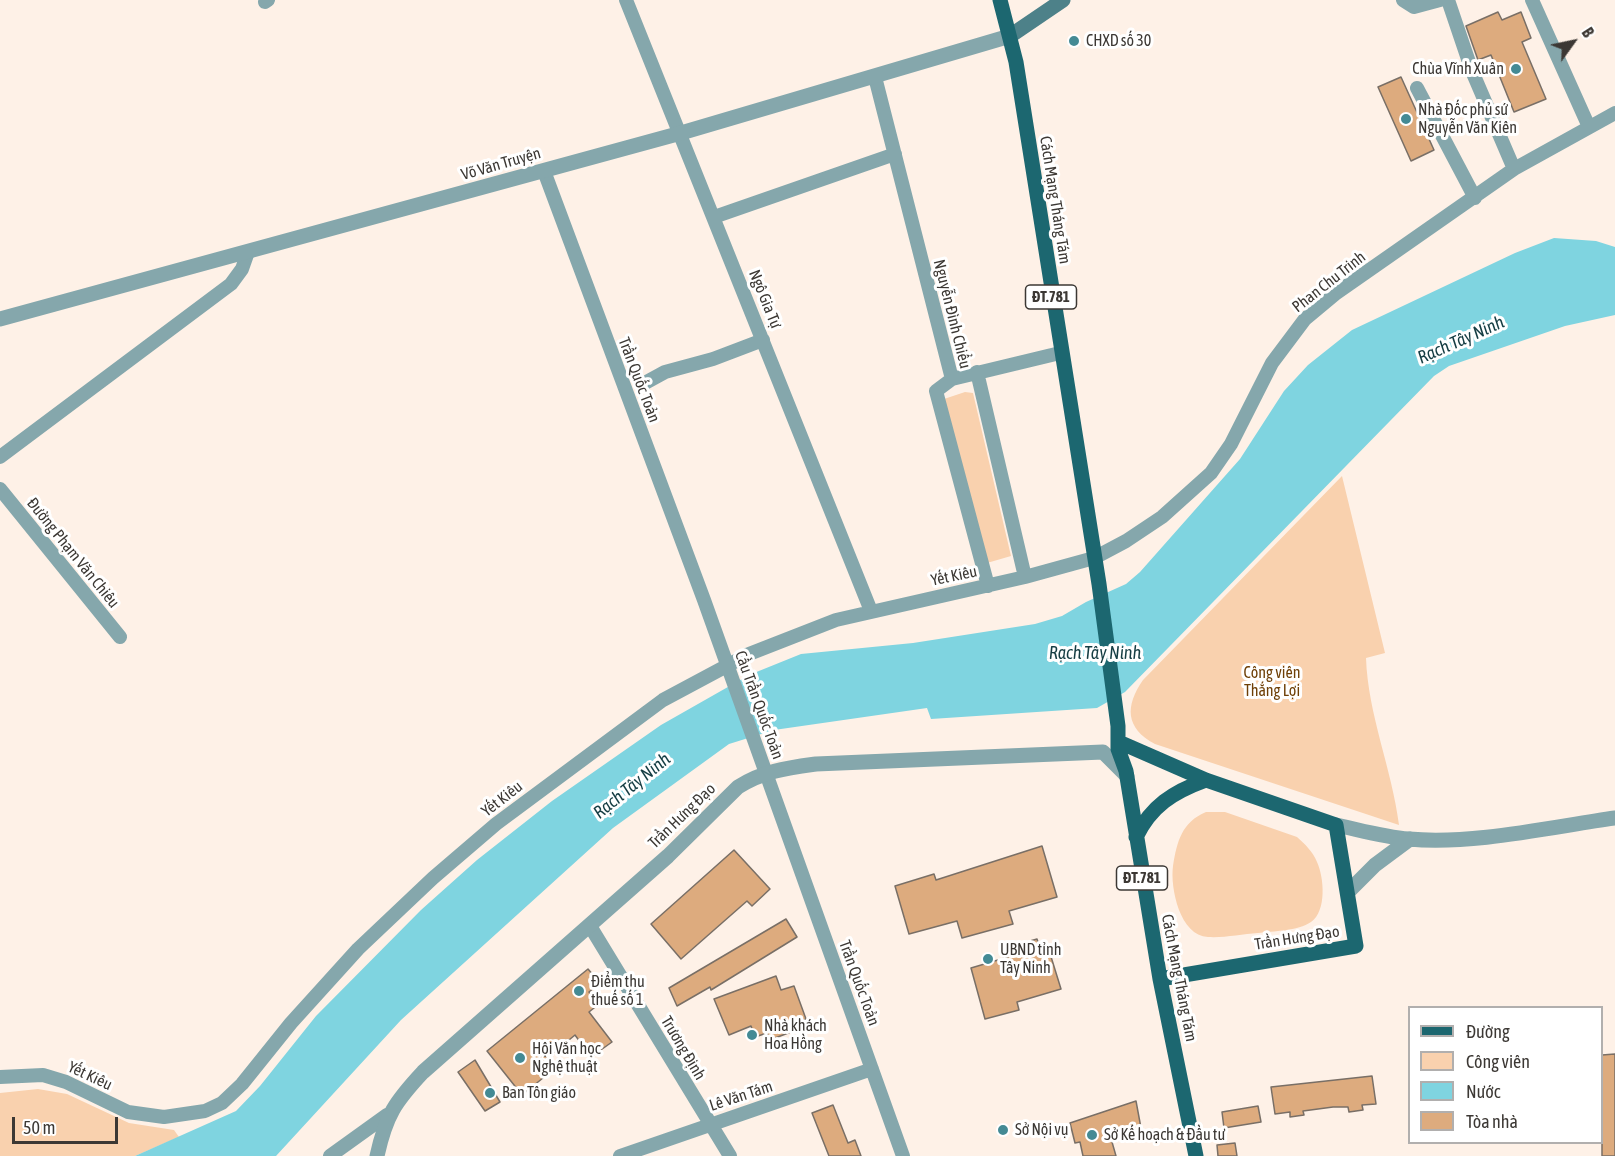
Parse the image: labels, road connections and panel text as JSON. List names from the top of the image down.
{
  "streets": {
    "main road": ["Cách Mạng Tháng Tám", "ĐT.781", "Trần Hưng Đạo"],
    "street": [
      "Võ Văn Truyện",
      "Phan Chu Trinh",
      "Ngô Gia Tự",
      "Nguyễn Đình Chiểu",
      "Trần Quốc Toản",
      "Đường Phạm Văn Chiêu",
      "Yết Kiêu",
      "Cầu Trần Quốc Toản",
      "Trương Định",
      "Lê Văn Tám"
    ]
  },
  "crossings": [
    ["Võ Văn Truyện", "Cách Mạng Tháng Tám"],
    ["Võ Văn Truyện", "Ngô Gia Tự"],
    ["Võ Văn Truyện", "Nguyễn Đình Chiểu"],
    ["Võ Văn Truyện", "Trần Quốc Toản"],
    ["Cách Mạng Tháng Tám", "Phan Chu Trinh"],
    ["Cách Mạng Tháng Tám", "Yết Kiêu"],
    ["Cách Mạng Tháng Tám", "Trần Hưng Đạo"],
    ["Phan Chu Trinh", "Yết Kiêu"],
    ["Ngô Gia Tự", "Yết Kiêu"],
    ["Nguyễn Đình Chiểu", "Yết Kiêu"],
    ["Trần Quốc Toản", "Cầu Trần Quốc Toản"],
    ["Trần Quốc Toản", "Lê Văn Tám"],
    ["Trần Hưng Đạo", "Trương Định"],
    ["Trương Định", "Lê Văn Tám"]
  ],
  "water": ["Rạch Tây Ninh"],
  "parks": ["Công viên Thắng Lợi"],
  "places": [
    "CHXD số 30",
    "Chùa Vĩnh Xuân",
    "Nhà Đốc phủ sứ Nguyễn Văn Kiên",
    "UBND tỉnh Tây Ninh",
    "Điểm thu thuế số 1",
    "Nhà khách Hoa Hồng",
    "Hội Văn học Nghệ thuật",
    "Ban Tôn giáo",
    "Sở Nội vụ",
    "Sở Kế hoạch & Đầu tư"
  ],
  "legend": [
    "Đường",
    "Công viên",
    "Nước",
    "Tòa nhà"
  ],
  "scale_bar": "50 m",
  "north": "top right"
}
